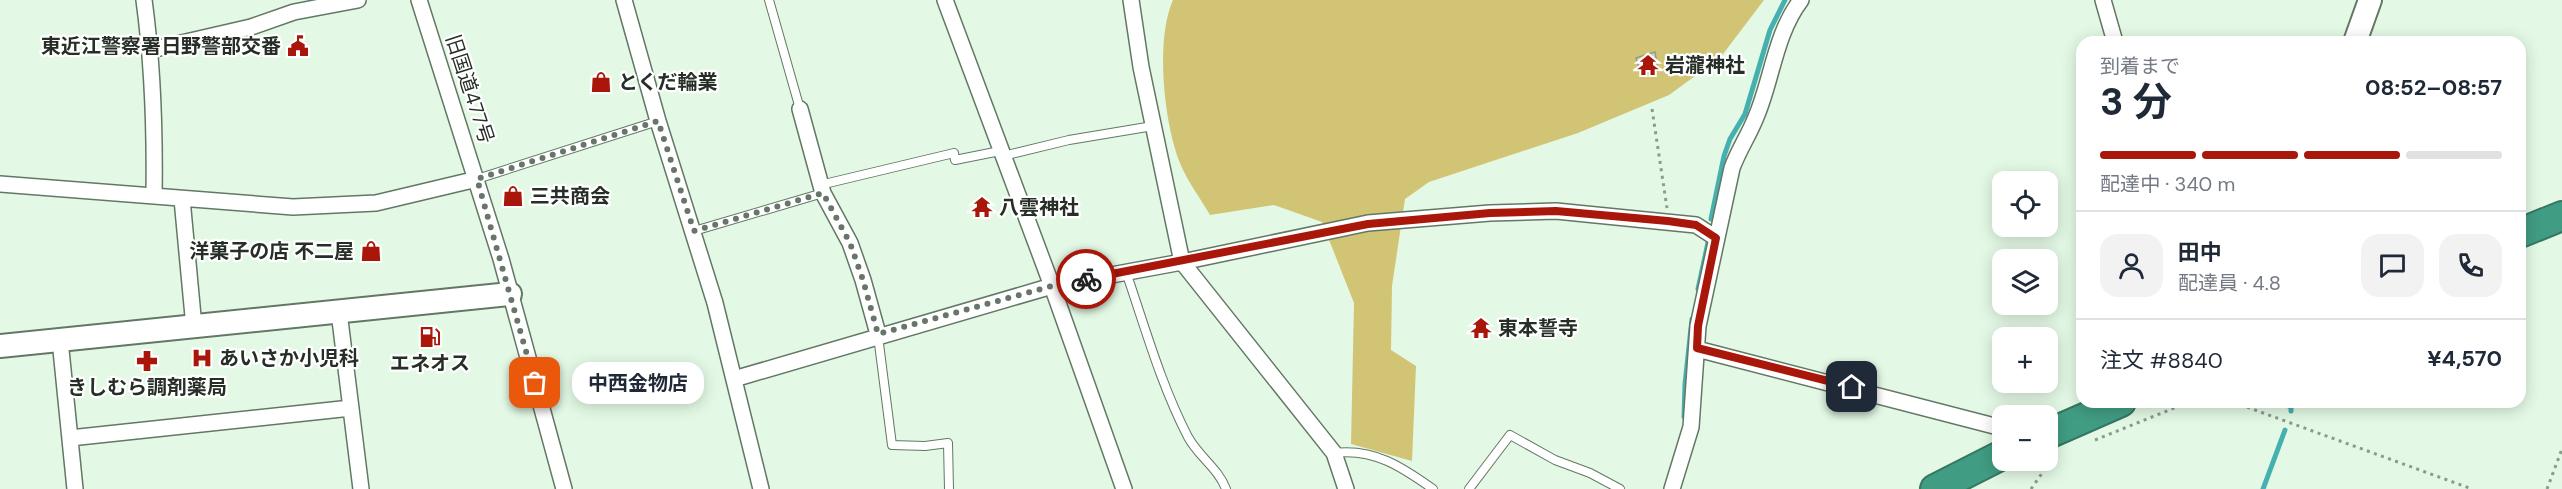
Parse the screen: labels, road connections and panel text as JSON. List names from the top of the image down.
{
  "streets": {
    "street": ["旧国道477号"]
  },
  "places": {
    "public building": ["東近江警察署日野警部交番"],
    "temple": ["岩瀧神社", "八雲神社", "東本誓寺"],
    "shop": ["とくだ輪業", "三共商会", "洋菓子の店 不二屋"],
    "fuel station": ["エネオス"],
    "hospital": ["あいさか小児科"],
    "pharmacy": ["きしむら調剤薬局"],
    "other": ["中西金物店"]
  },
  "page": {
    "heading": ["3 分", "到着まで", "08:52–08:57"],
    "panel": [
      "田中",
      "配達員 · 4.8",
      "注文 #8840",
      "¥4,570"
    ],
    "bar": "配達中 · 340 m",
    "map_buttons": ["+", "−"],
    "bubble": "中西金物店"
  }
}
